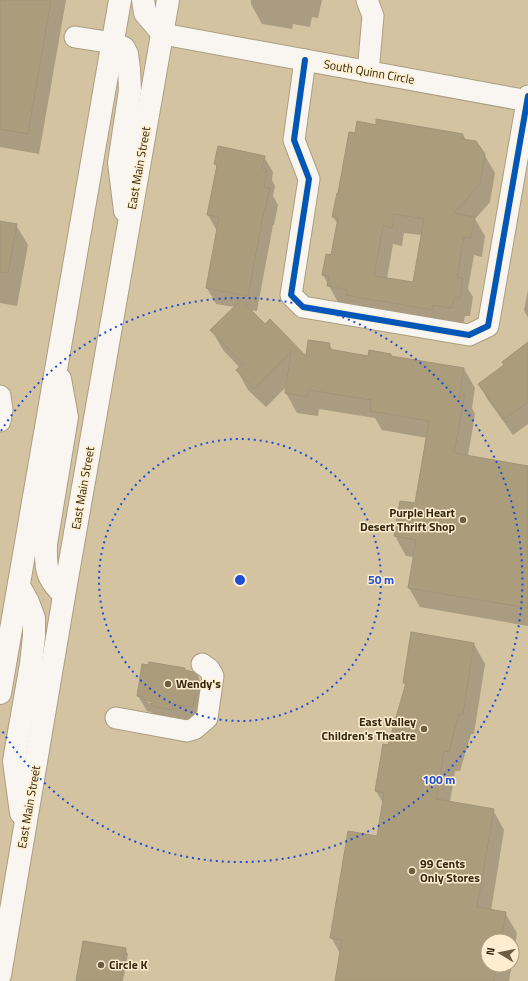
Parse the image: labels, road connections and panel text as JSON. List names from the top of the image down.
{
  "streets": {
    "main road": ["East Main Street"],
    "street": ["South Quinn Circle"]
  },
  "crossings": [
    ["South Quinn Circle", "East Main Street"]
  ],
  "places": [
    "Purple Heart Desert Thrift Shop",
    "Wendy's",
    "East Valley Children's Theatre",
    "99 Cents Only Stores",
    "Circle K"
  ],
  "north": "left",
  "rings": ["50 m", "100 m"]
}
